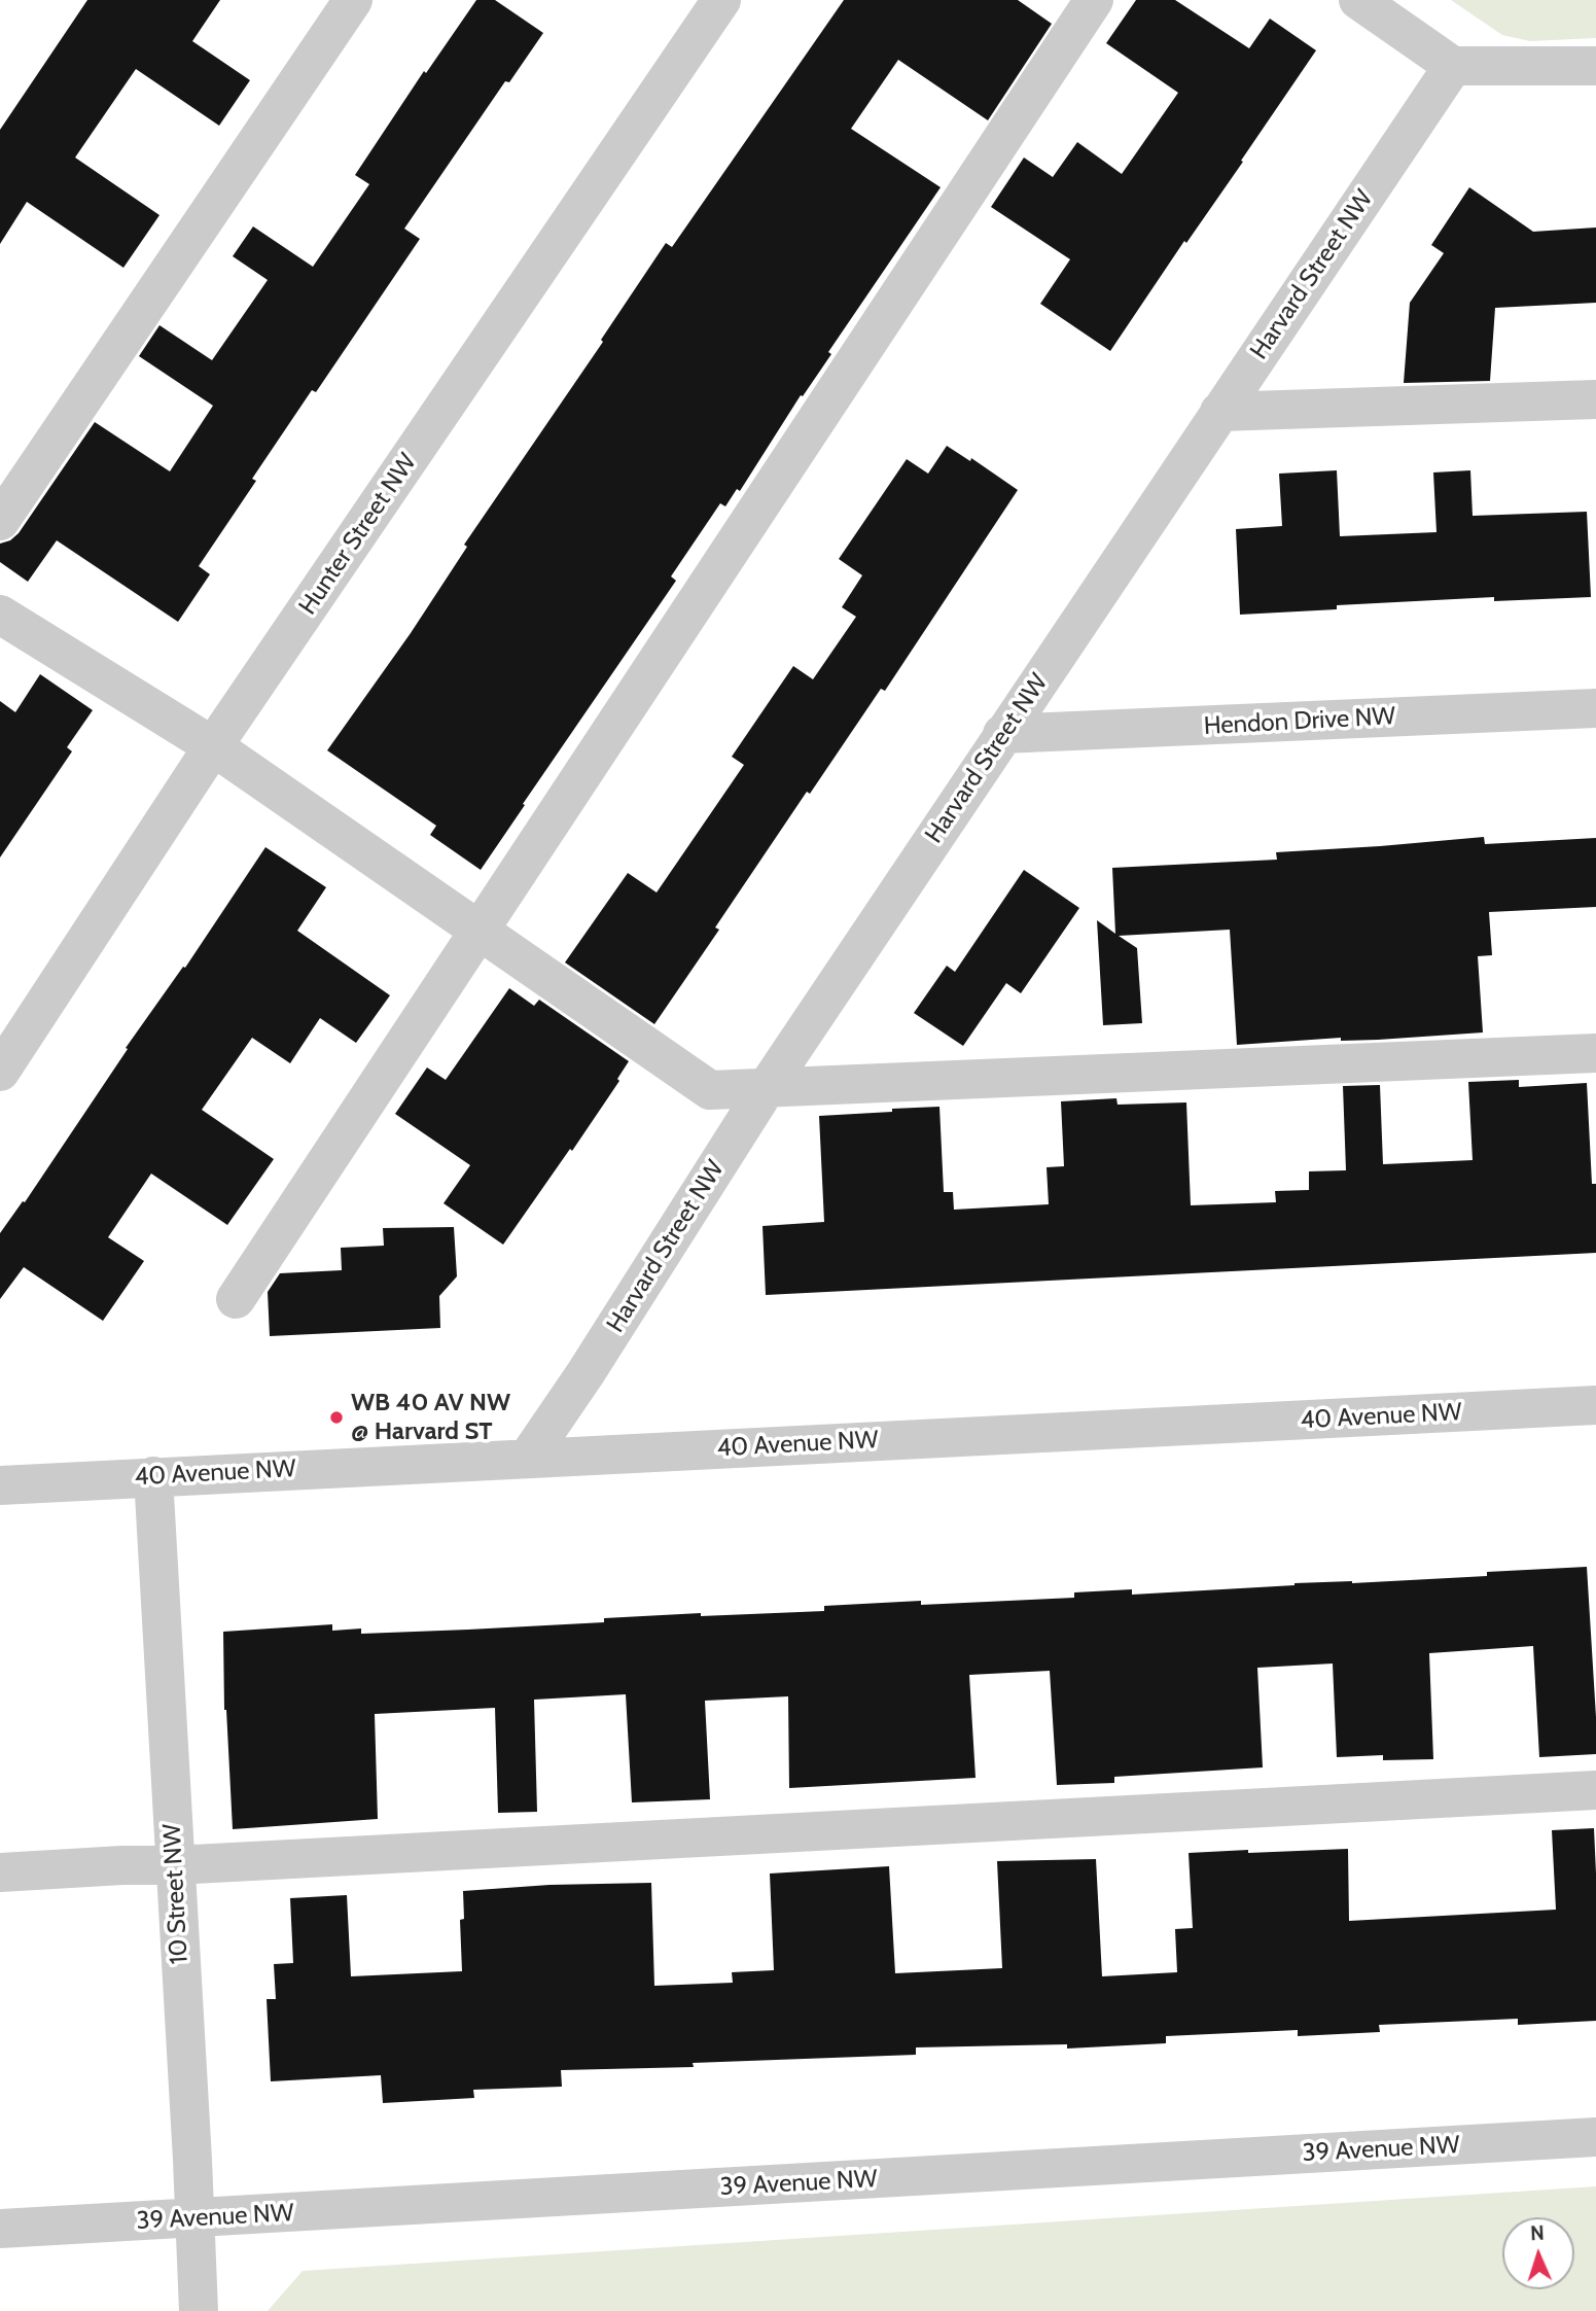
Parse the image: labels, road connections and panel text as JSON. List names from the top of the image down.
{
  "streets": {
    "street": [
      "Harvard Street NW",
      "Hunter Street NW",
      "Hendon Drive NW",
      "40 Avenue NW",
      "10 Street NW",
      "39 Avenue NW"
    ]
  },
  "crossings": [
    ["Harvard Street NW", "Hendon Drive NW"],
    ["Harvard Street NW", "40 Avenue NW"],
    ["40 Avenue NW", "10 Street NW"],
    ["10 Street NW", "39 Avenue NW"]
  ],
  "places": ["WB 40 AV NW @ Harvard ST"],
  "north": "top"
}
